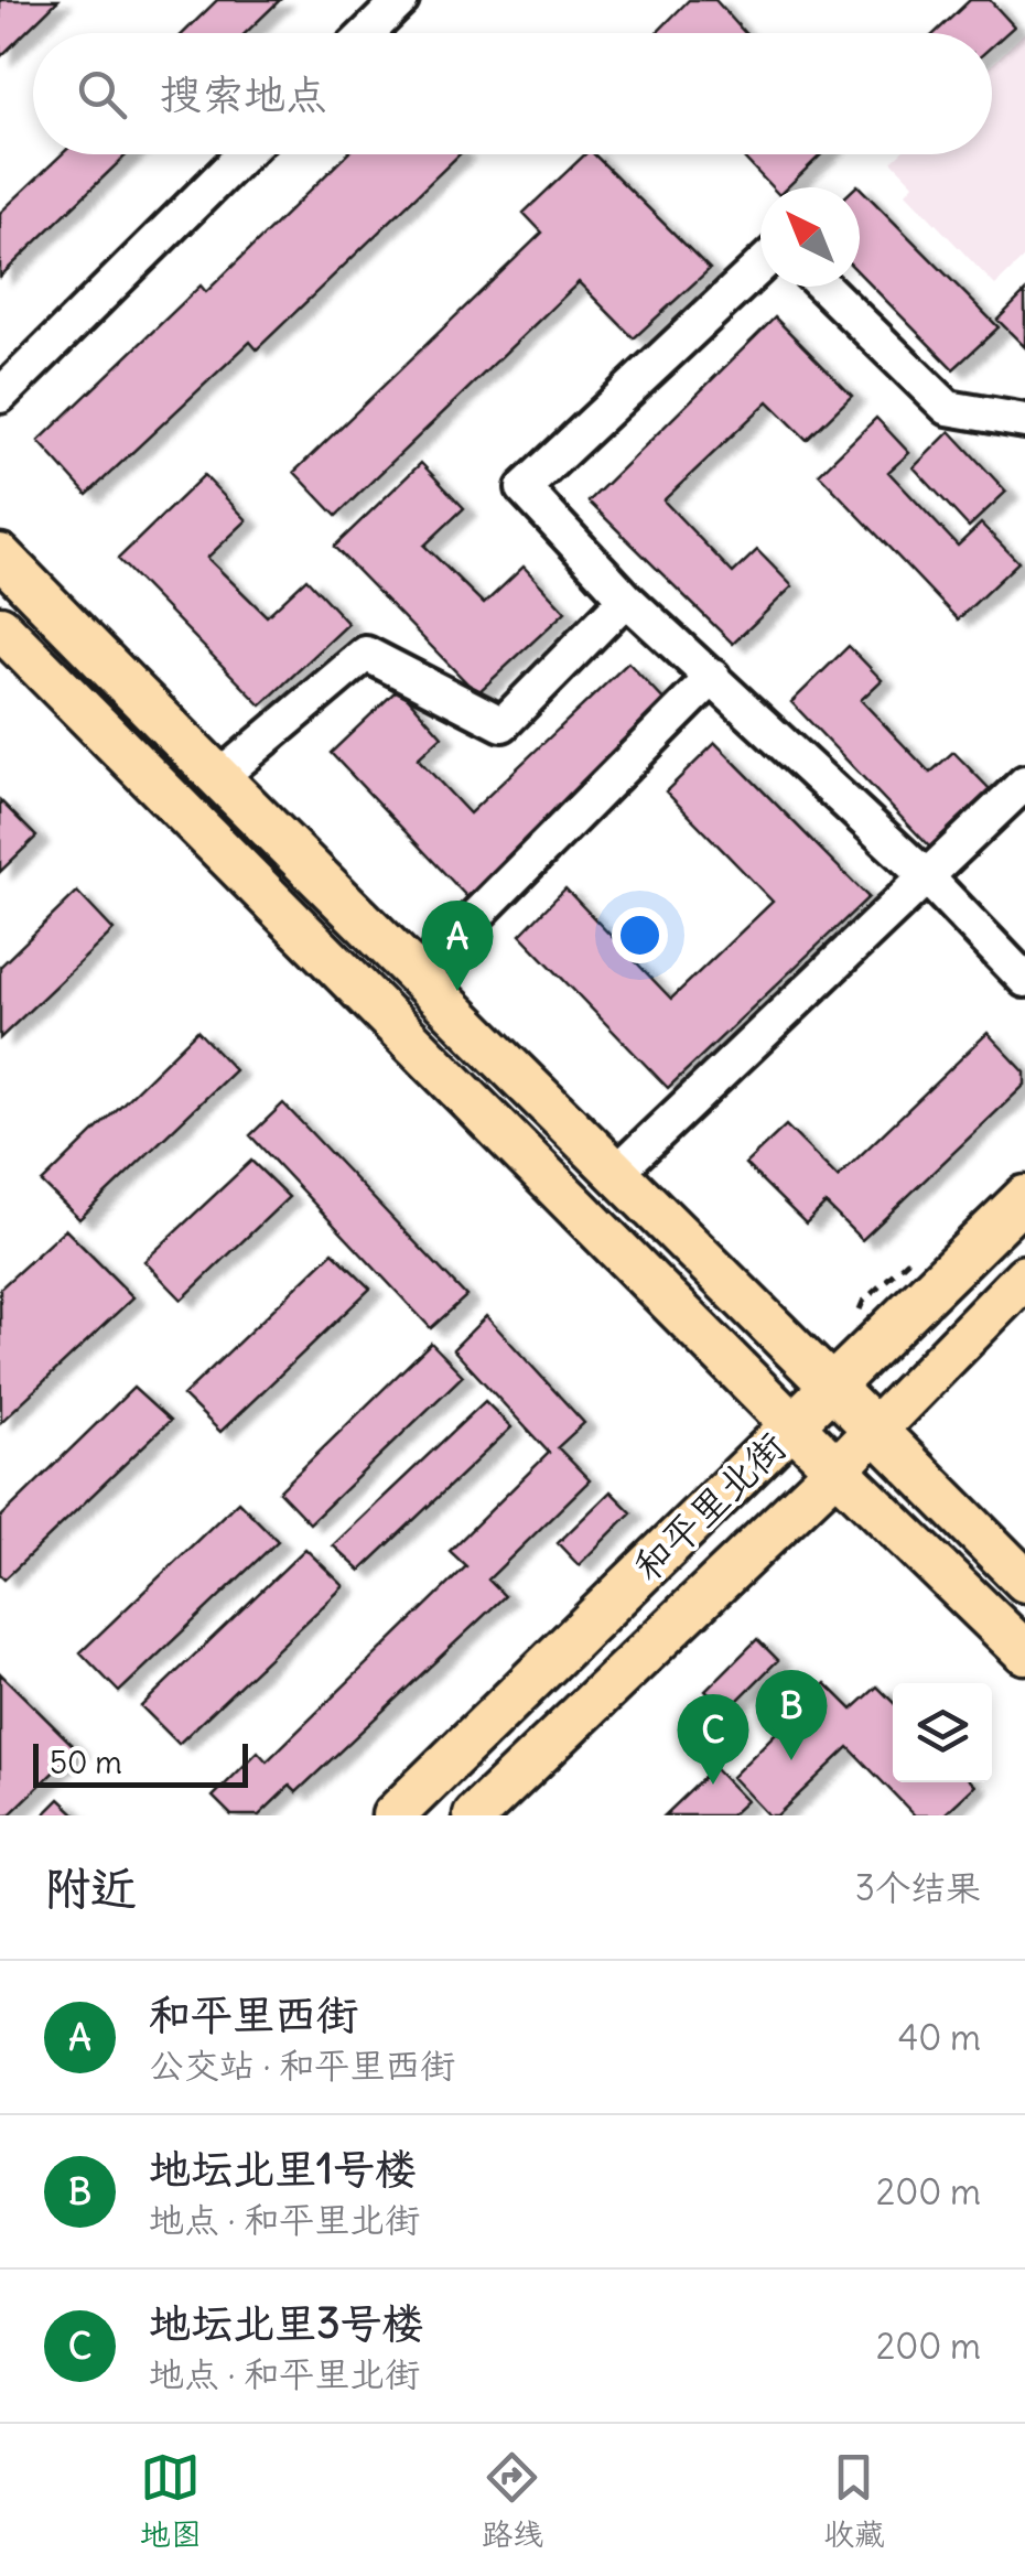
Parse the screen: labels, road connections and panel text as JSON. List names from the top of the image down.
{
  "streets": {
    "main road": ["和平里北街"]
  },
  "scale_bar": "50 m",
  "north": "top left",
  "page": {
    "search": "搜索地点",
    "pins": ["A", "B", "C"],
    "scale": "50 m",
    "heading": ["附近", "3个结果"],
    "list": [
      {
        "mark": "A",
        "name": "和平里西街",
        "note": "公交站 · 和平里西街",
        "value": "40 m"
      },
      {
        "mark": "B",
        "name": "地坛北里1号楼",
        "note": "地点 · 和平里北街",
        "value": "200 m"
      },
      {
        "mark": "C",
        "name": "地坛北里3号楼",
        "note": "地点 · 和平里北街",
        "value": "200 m"
      }
    ],
    "nav": ["地图", "路线", "收藏"]
  }
}
